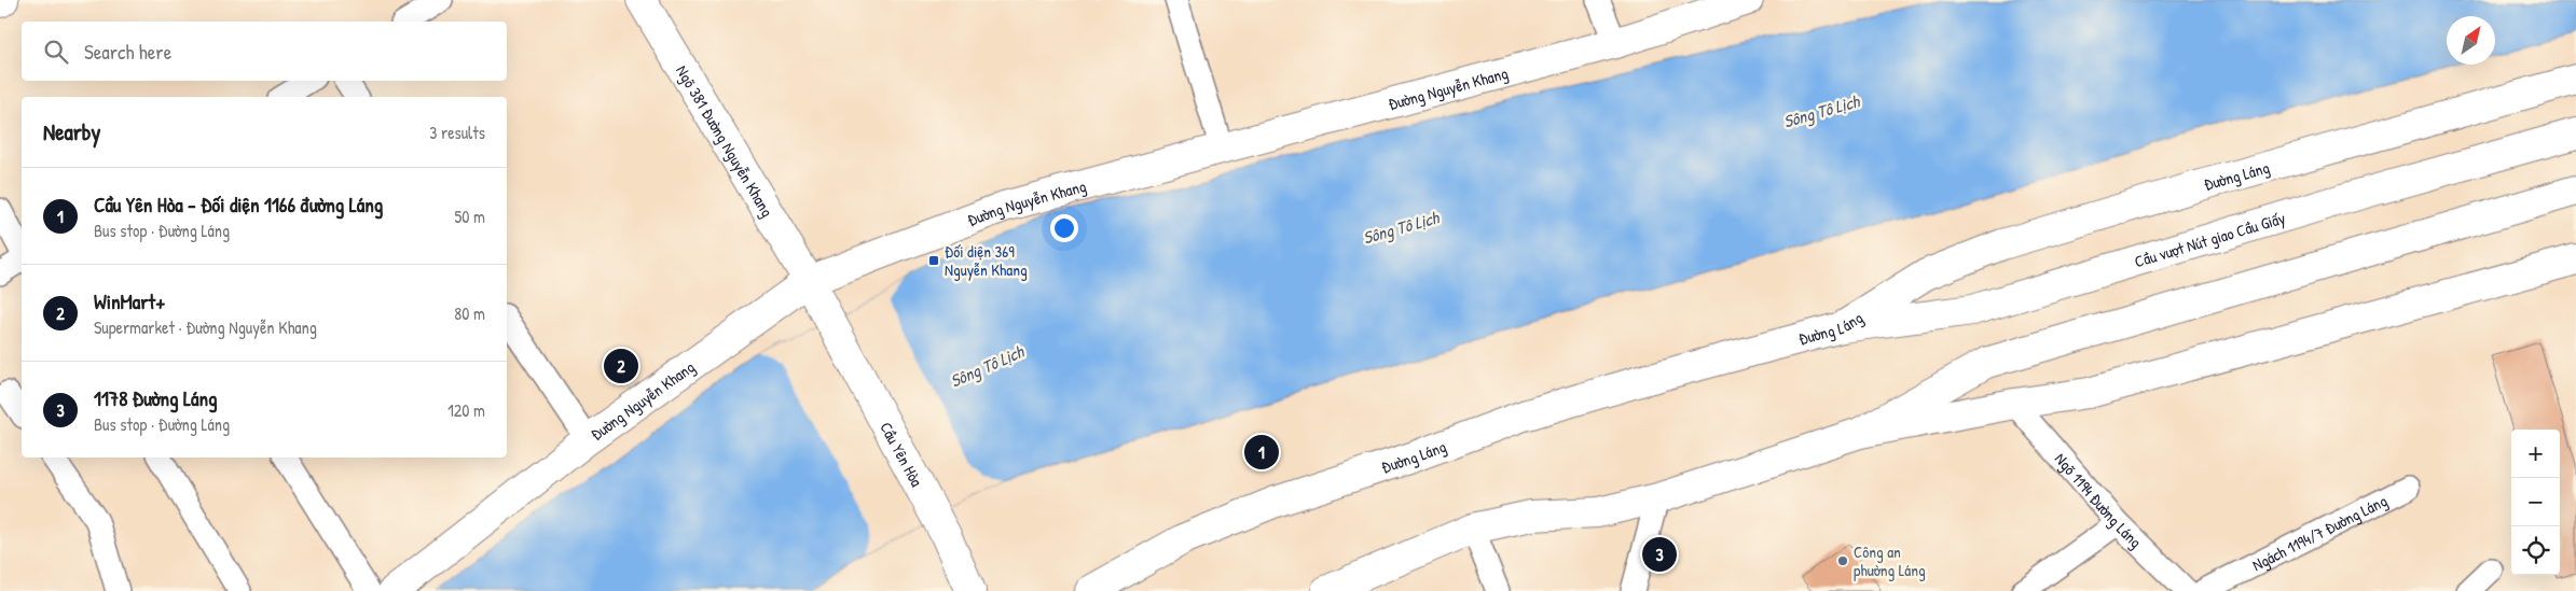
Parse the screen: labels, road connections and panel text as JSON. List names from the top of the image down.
{
  "streets": {
    "main road": [
      "Đường Nguyễn Khang",
      "Ngõ 381 Đường Nguyễn Khang",
      "Đường Láng",
      "Cầu vượt Nút giao Cầu Giấy",
      "Cầu Yên Hòa"
    ],
    "lane": ["Ngõ 1194 Đường Láng", "Ngách 1194/7 Đường Láng"]
  },
  "crossings": [
    ["Đường Nguyễn Khang", "Ngõ 381 Đường Nguyễn Khang"],
    ["Ngõ 381 Đường Nguyễn Khang", "Cầu Yên Hòa"],
    ["Đường Láng", "Cầu vượt Nút giao Cầu Giấy"]
  ],
  "water": ["Sông Tô Lịch"],
  "places": {
    "transit": ["Đối diện 369 Nguyễn Khang"],
    "other": ["Công an phường Láng"]
  },
  "north": "top right",
  "page": {
    "search": "Search here",
    "heading": ["Nearby", "3 results"],
    "list": [
      {
        "mark": "1",
        "name": "Cầu Yên Hòa - Đối diện 1166 đường Láng",
        "note": "Bus stop · Đường Láng",
        "value": "50 m"
      },
      {
        "mark": "2",
        "name": "WinMart+",
        "note": "Supermarket · Đường Nguyễn Khang",
        "value": "80 m"
      },
      {
        "mark": "3",
        "name": "1178 Đường Láng",
        "note": "Bus stop · Đường Láng",
        "value": "120 m"
      }
    ],
    "pins": ["2", "1", "3"],
    "map_buttons": ["+", "−"]
  }
}
